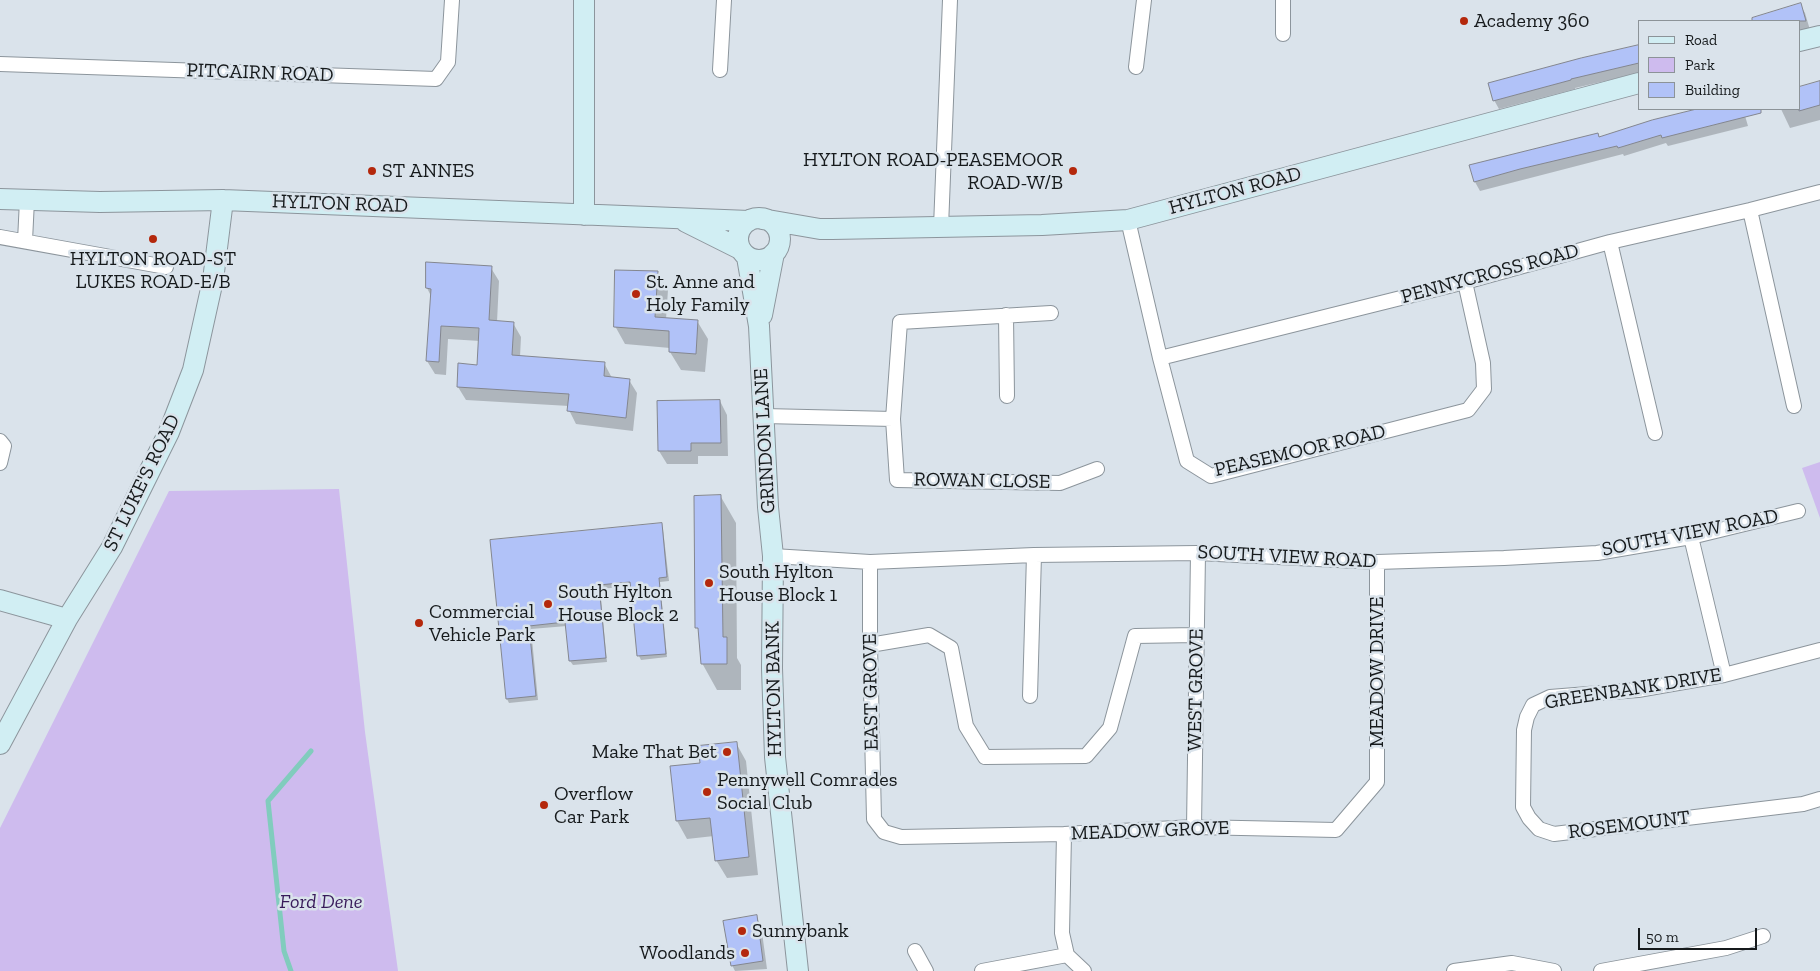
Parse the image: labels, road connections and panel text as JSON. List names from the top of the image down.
{
  "streets": {
    "street": [
      "PITCAIRN ROAD",
      "HYLTON ROAD",
      "PENNYCROSS ROAD",
      "GRINDON LANE",
      "PEASEMOOR ROAD",
      "ROWAN CLOSE",
      "ST LUKE'S ROAD",
      "SOUTH VIEW ROAD",
      "MEADOW DRIVE",
      "HYLTON BANK",
      "GREENBANK DRIVE",
      "WEST GROVE",
      "EAST GROVE",
      "ROSEMOUNT",
      "MEADOW GROVE"
    ]
  },
  "crossings": [
    ["HYLTON ROAD", "GRINDON LANE"],
    ["HYLTON ROAD", "PEASEMOOR ROAD"],
    ["HYLTON ROAD", "ST LUKE'S ROAD"],
    ["PENNYCROSS ROAD", "PEASEMOOR ROAD"],
    ["GRINDON LANE", "SOUTH VIEW ROAD"],
    ["GRINDON LANE", "HYLTON BANK"],
    ["SOUTH VIEW ROAD", "MEADOW DRIVE"],
    ["SOUTH VIEW ROAD", "HYLTON BANK"],
    ["SOUTH VIEW ROAD", "WEST GROVE"],
    ["SOUTH VIEW ROAD", "EAST GROVE"],
    ["MEADOW DRIVE", "MEADOW GROVE"],
    ["GREENBANK DRIVE", "ROSEMOUNT"],
    ["WEST GROVE", "MEADOW GROVE"],
    ["EAST GROVE", "MEADOW GROVE"]
  ],
  "parks": ["Ford Dene"],
  "places": [
    "Academy 360",
    "ST ANNES",
    "HYLTON ROAD-PEASEMOOR ROAD-W/B",
    "HYLTON ROAD-ST LUKES ROAD-E/B",
    "St. Anne and Holy Family",
    "South Hylton House Block 1",
    "South Hylton House Block 2",
    "Commercial Vehicle Park",
    "Make That Bet",
    "Pennywell Comrades Social Club",
    "Overflow Car Park",
    "Sunnybank",
    "Woodlands"
  ],
  "legend": ["Road", "Park", "Building"],
  "scale_bar": "50 m"
}
